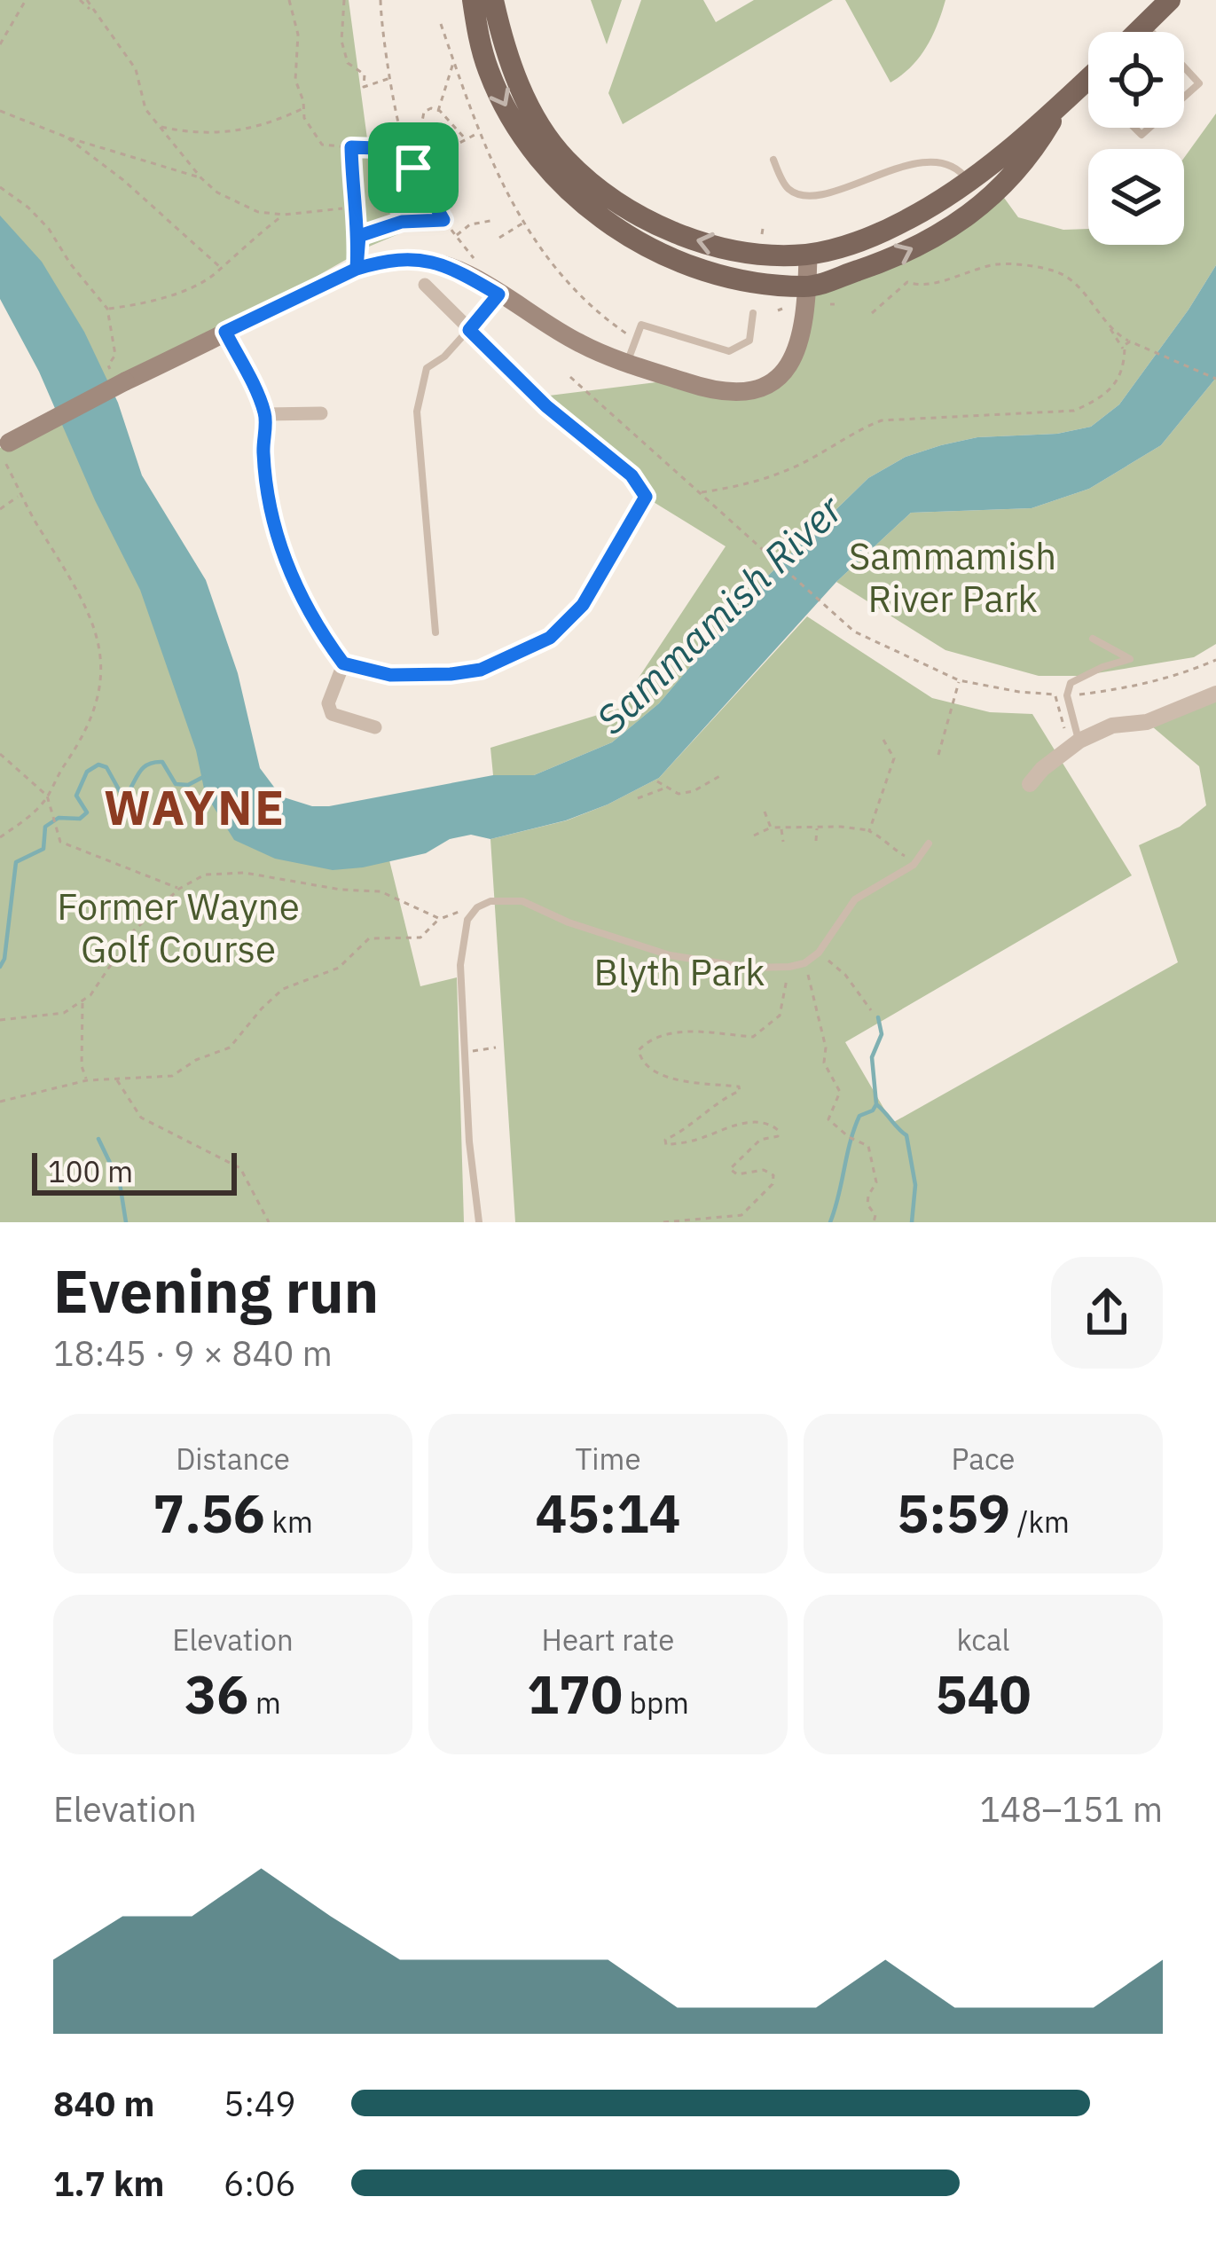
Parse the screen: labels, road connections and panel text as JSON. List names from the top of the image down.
{
  "districts": ["WAYNE"],
  "water": ["Sammamish River"],
  "parks": ["Sammamish River Park", "Former Wayne Golf Course", "Blyth Park"],
  "scale_bar": "100 m",
  "page": {
    "scale": "100 m",
    "heading": ["Evening run", "18:45 · 9 × 840 m"],
    "stats": [
      ["Distance", "7.56 km"],
      ["Time", "45:14"],
      ["Pace", "5:59 /km"],
      ["Elevation", "36 m"],
      ["Heart rate", "170 bpm"],
      ["kcal", "540"]
    ],
    "chart": ["Elevation", "148–151 m"],
    "list": [
      {
        "name": "840 m",
        "note": "5:49"
      },
      {
        "name": "1.7 km",
        "note": "6:06"
      }
    ]
  }
}
